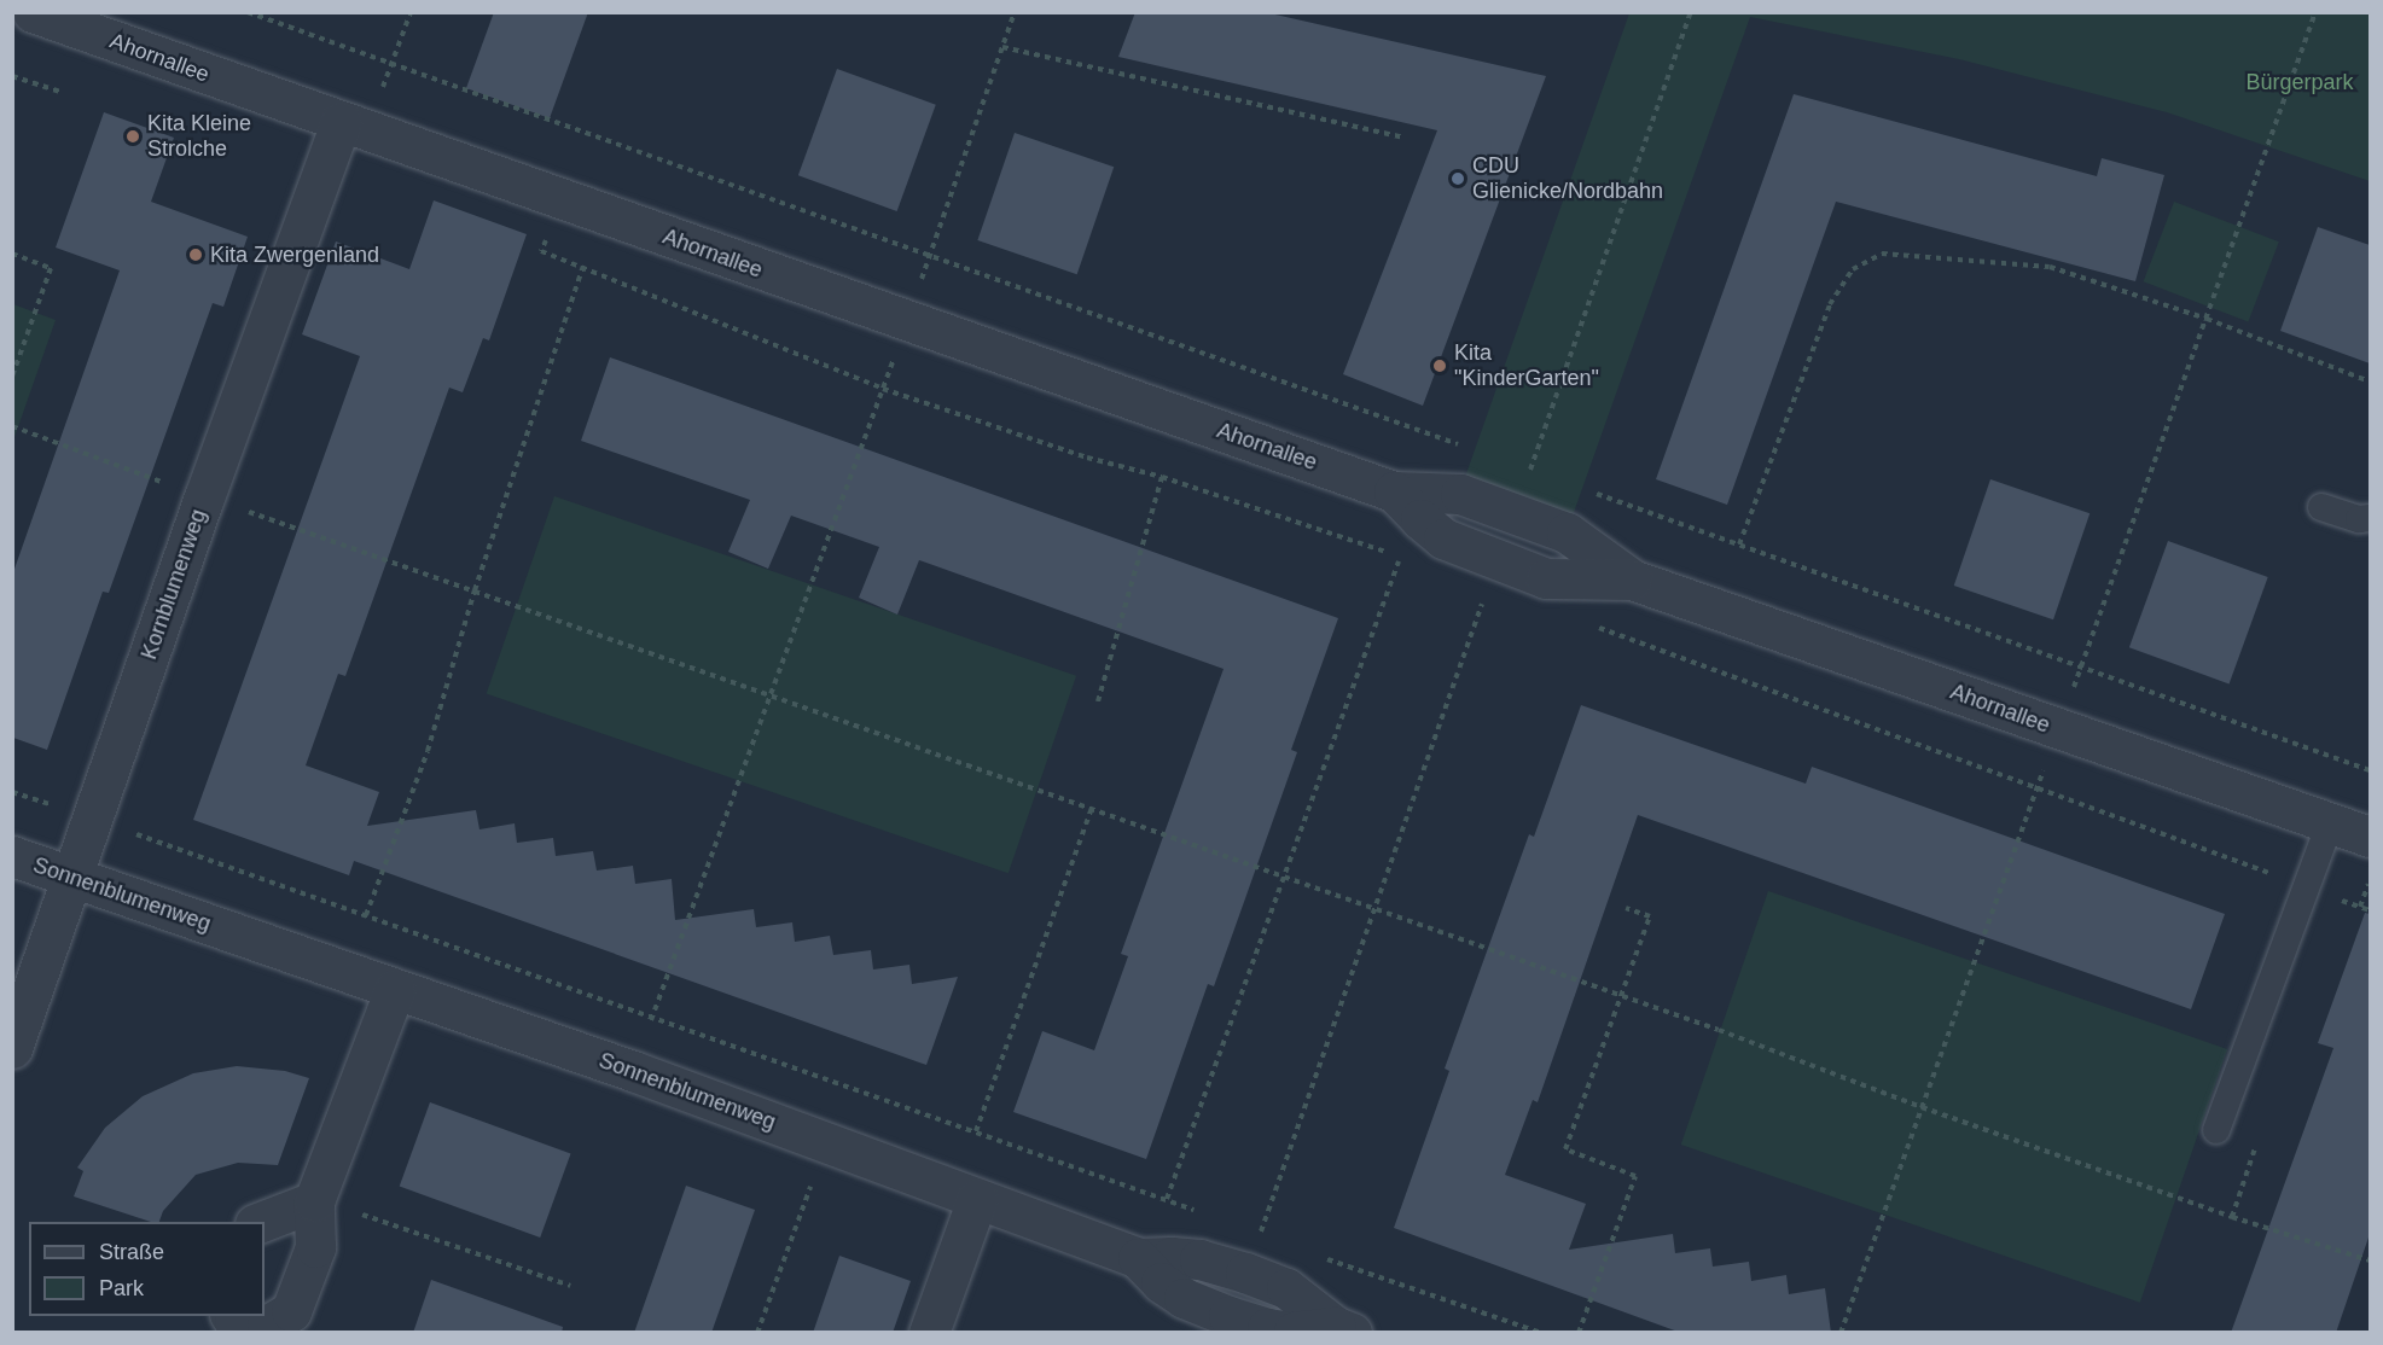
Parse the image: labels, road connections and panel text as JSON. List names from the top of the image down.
{
  "streets": {
    "street": ["Ahornallee", "Kornblumenweg", "Sonnenblumenweg"]
  },
  "crossings": [
    ["Ahornallee", "Kornblumenweg"],
    ["Kornblumenweg", "Sonnenblumenweg"]
  ],
  "parks": ["Bürgerpark"],
  "places": [
    "Kita Kleine Strolche",
    "CDU Glienicke/Nordbahn",
    "Kita Zwergenland",
    "Kita \"KinderGarten\""
  ],
  "legend": ["Straße", "Park"]
}
